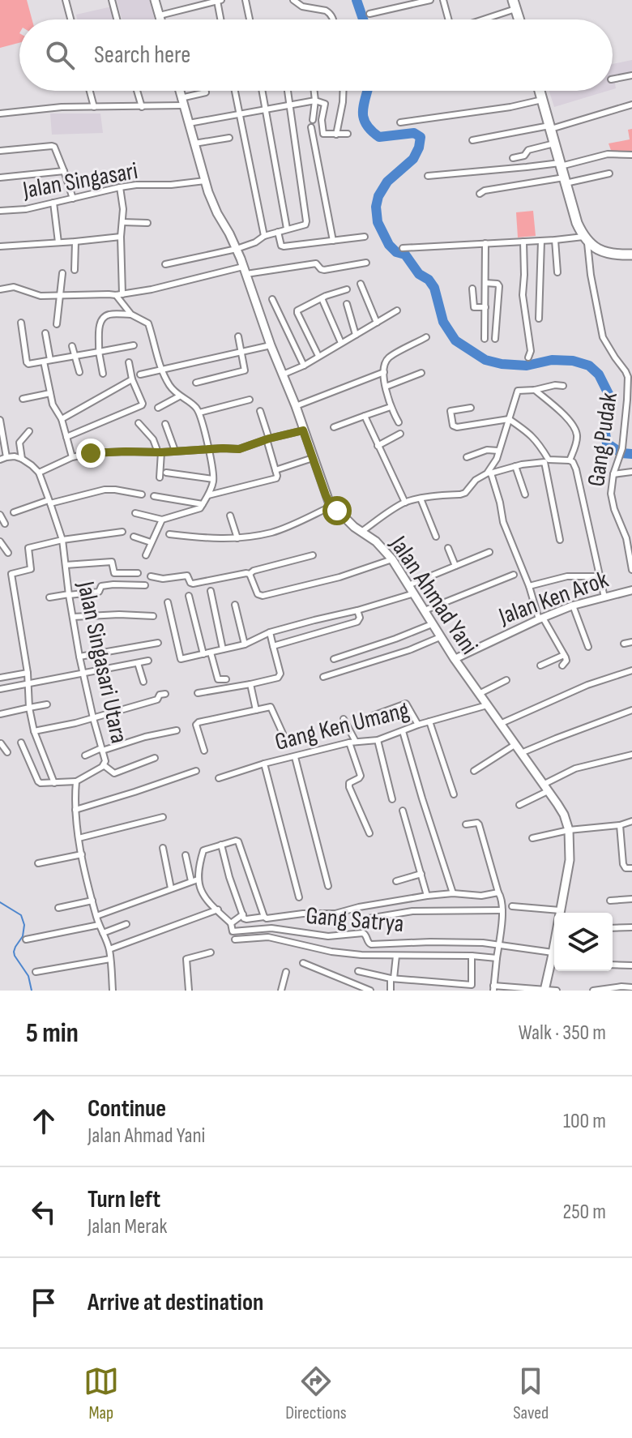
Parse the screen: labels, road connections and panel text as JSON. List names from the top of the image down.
{
  "streets": {
    "main road": ["Jalan Ahmad Yani"],
    "street": [
      "Jalan Singasari",
      "Gang Pudak",
      "Jalan Ken Arok",
      "Jalan Singasari Utara",
      "Gang Ken Umang",
      "Gang Satrya"
    ]
  },
  "crossings": [
    ["Jalan Singasari", "Jalan Ahmad Yani"],
    ["Jalan Ahmad Yani", "Jalan Ken Arok"],
    ["Jalan Ahmad Yani", "Gang Ken Umang"],
    ["Jalan Ahmad Yani", "Gang Satrya"]
  ],
  "page": {
    "search": "Search here",
    "heading": ["5 min", "Walk · 350 m"],
    "list": [
      ["Continue", "Jalan Ahmad Yani", "100 m"],
      ["Turn left", "Jalan Merak", "250 m"],
      "Arrive at destination"
    ],
    "nav": ["Map", "Directions", "Saved"]
  }
}
